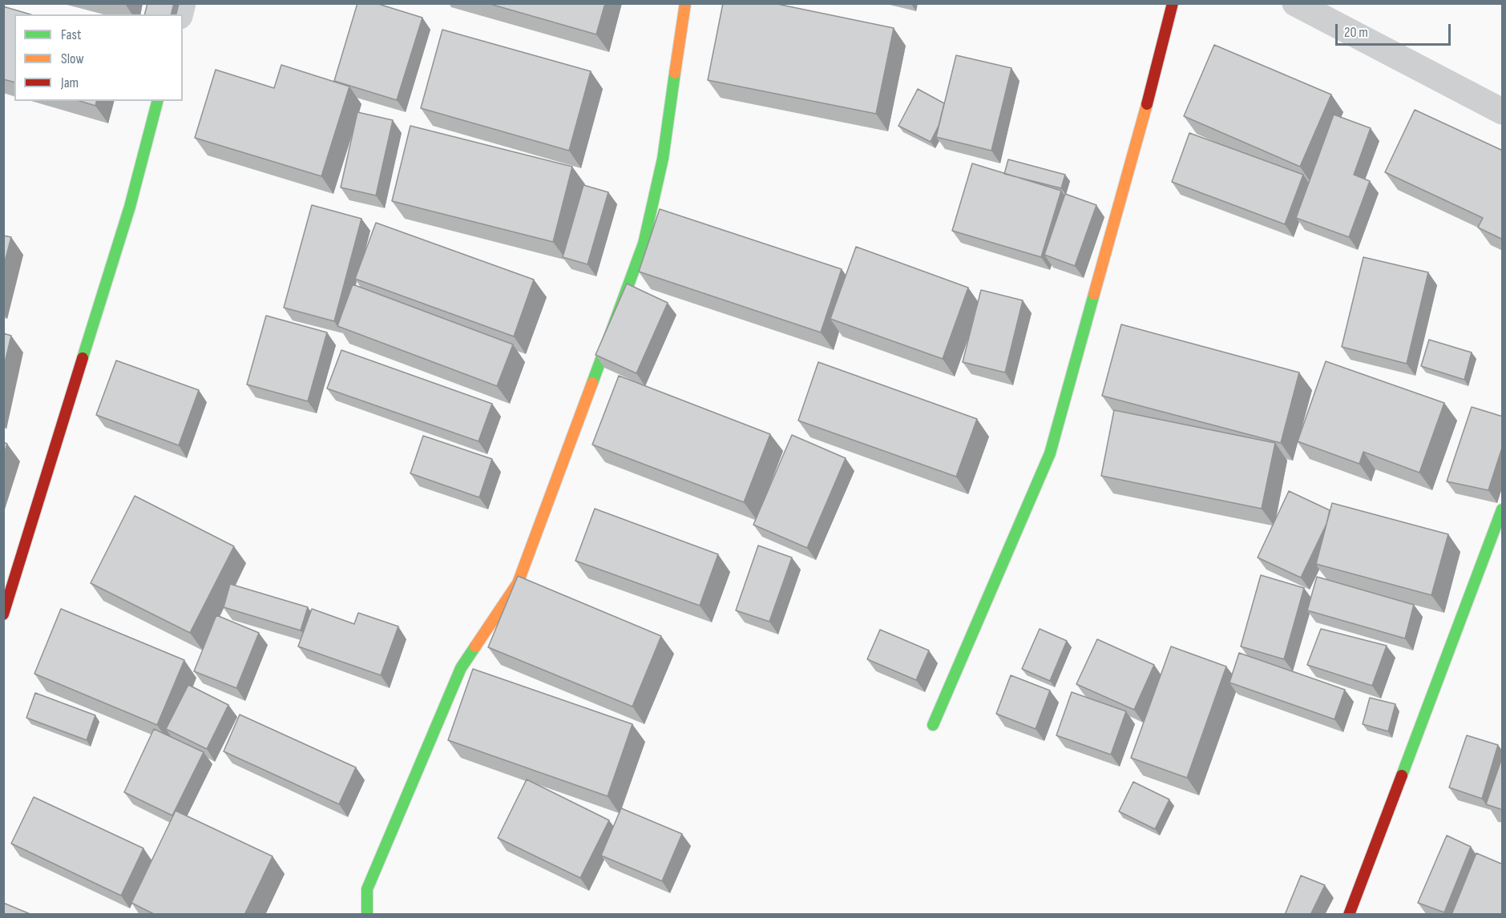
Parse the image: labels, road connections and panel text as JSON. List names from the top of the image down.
{
  "legend": ["Fast", "Slow", "Jam"],
  "scale_bar": "20 m"
}
